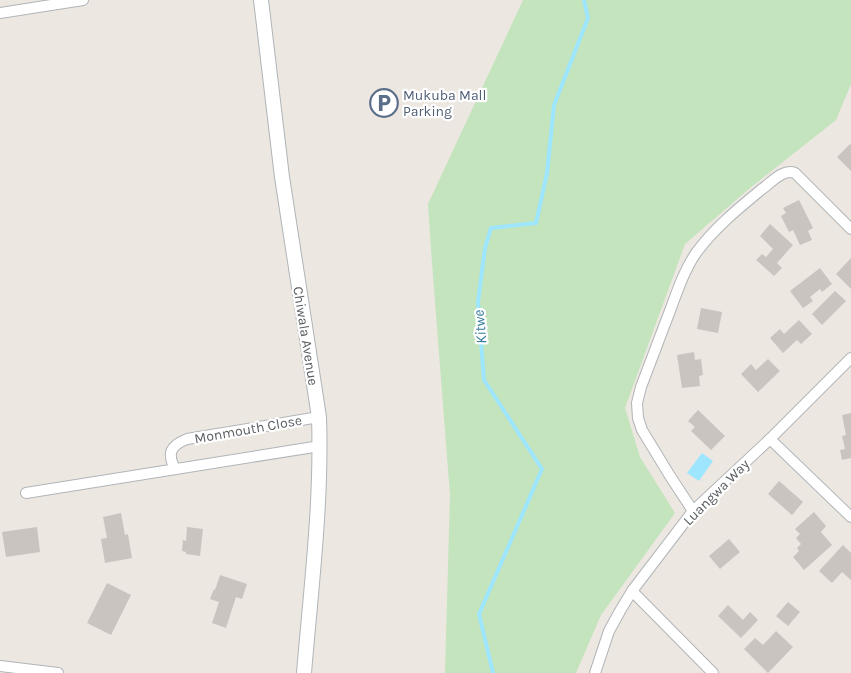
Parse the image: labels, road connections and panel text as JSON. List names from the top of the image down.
{
  "streets": {
    "main road": ["Chiwala Avenue"],
    "street": ["Monmouth Close", "Luangwa Way"]
  },
  "crossings": [
    ["Chiwala Avenue", "Monmouth Close"]
  ],
  "water": ["Kitwe"],
  "places": {
    "parking": ["Mukuba Mall Parking"]
  }
}
